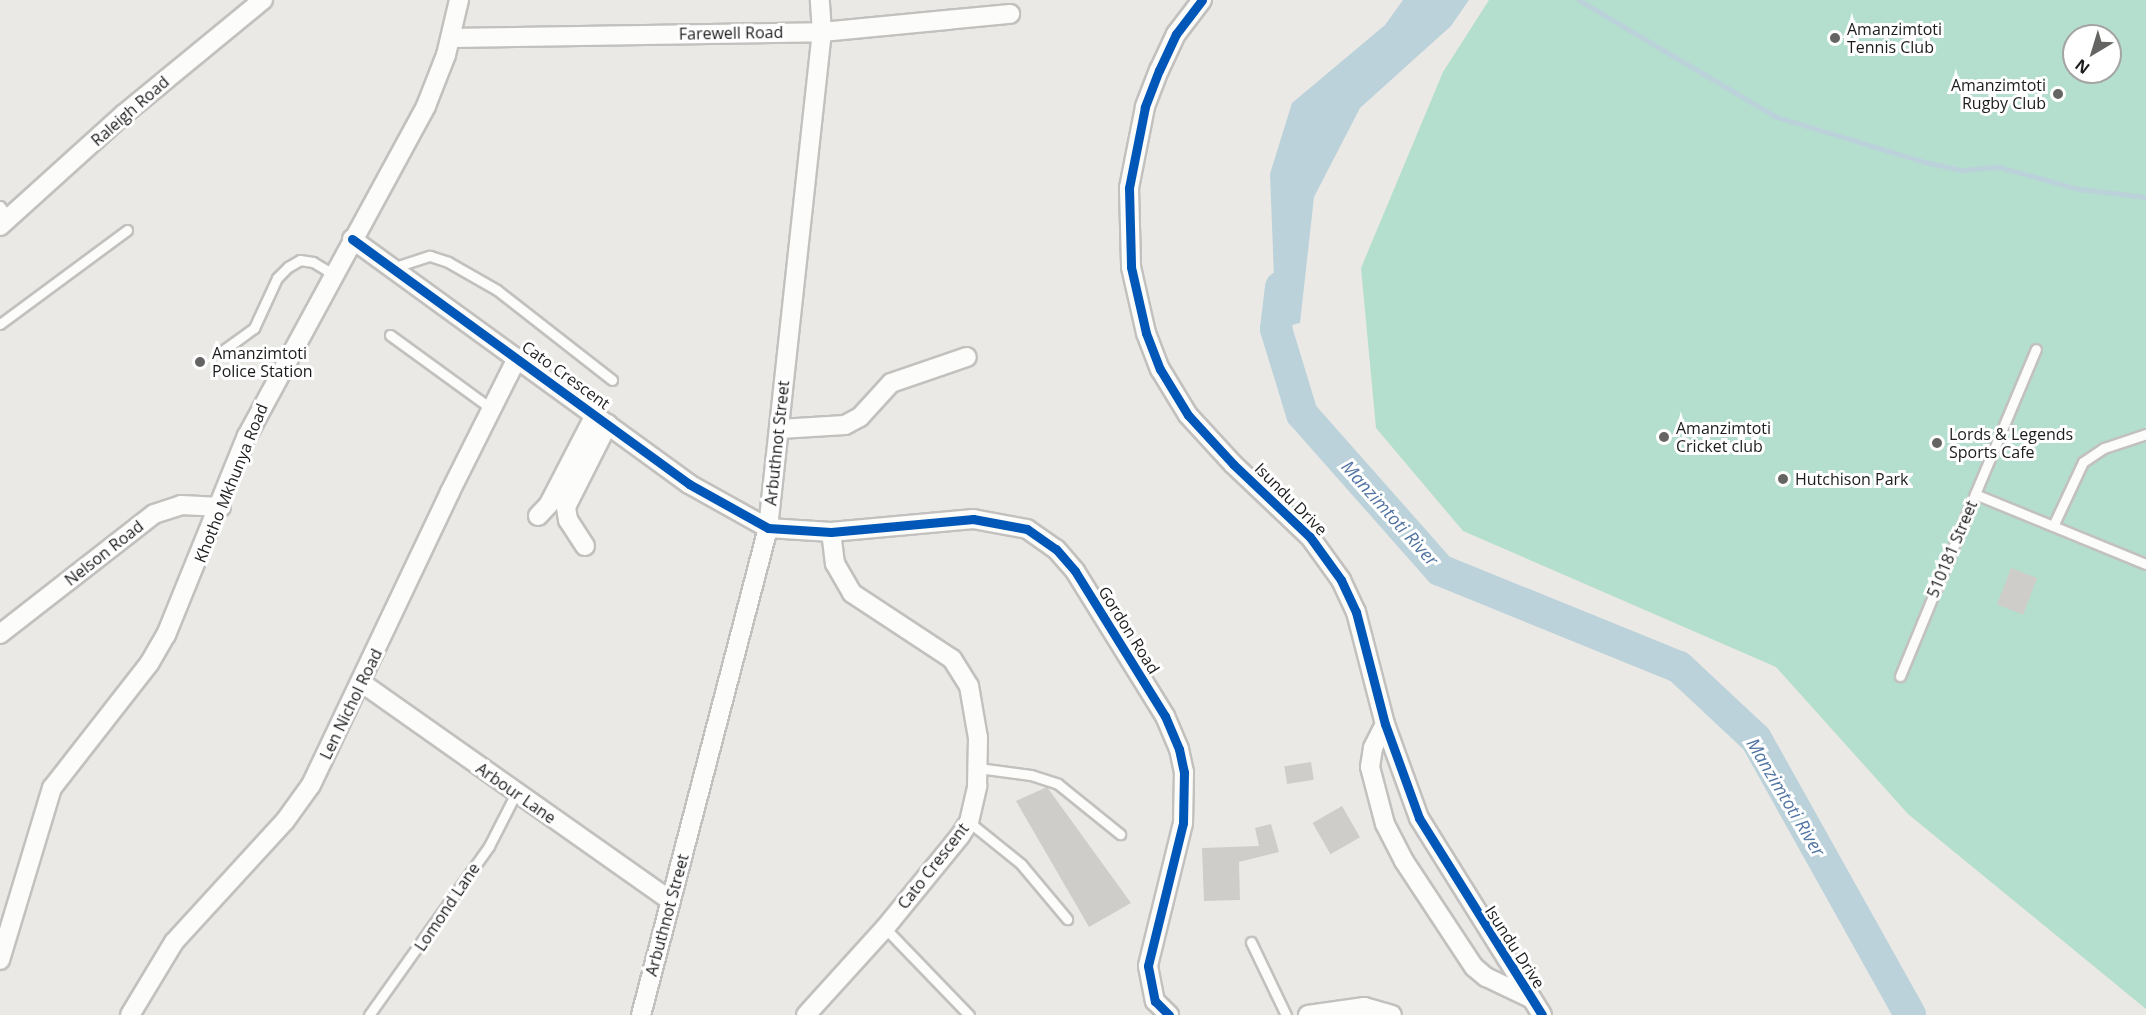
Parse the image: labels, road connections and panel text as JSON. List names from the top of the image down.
{
  "streets": {
    "street": [
      "Farewell Road",
      "Raleigh Road",
      "Cato Crescent",
      "Arbuthnot Street",
      "Khotho Mkhunya Road",
      "Isundu Drive",
      "Nelson Road",
      "Gordon Road",
      "Len Nichol Road",
      "Arbour Lane"
    ],
    "lane": ["510181 Street", "Lomond Lane"]
  },
  "crossings": [
    ["Farewell Road", "Arbuthnot Street"],
    ["Farewell Road", "Khotho Mkhunya Road"],
    ["Cato Crescent", "Arbuthnot Street"],
    ["Cato Crescent", "Khotho Mkhunya Road"],
    ["Cato Crescent", "Gordon Road"],
    ["Cato Crescent", "Len Nichol Road"],
    ["Arbuthnot Street", "Gordon Road"],
    ["Arbuthnot Street", "Arbour Lane"],
    ["Khotho Mkhunya Road", "Nelson Road"],
    ["Len Nichol Road", "Arbour Lane"],
    ["Arbour Lane", "Lomond Lane"]
  ],
  "water": ["Manzimtoti River"],
  "places": [
    "Amanzimtoti Tennis Club",
    "Amanzimtoti Rugby Club",
    "Amanzimtoti Police Station",
    "Amanzimtoti Cricket club",
    "Lords & Legends Sports Cafe",
    "Hutchison Park"
  ],
  "north": "bottom left"
}
